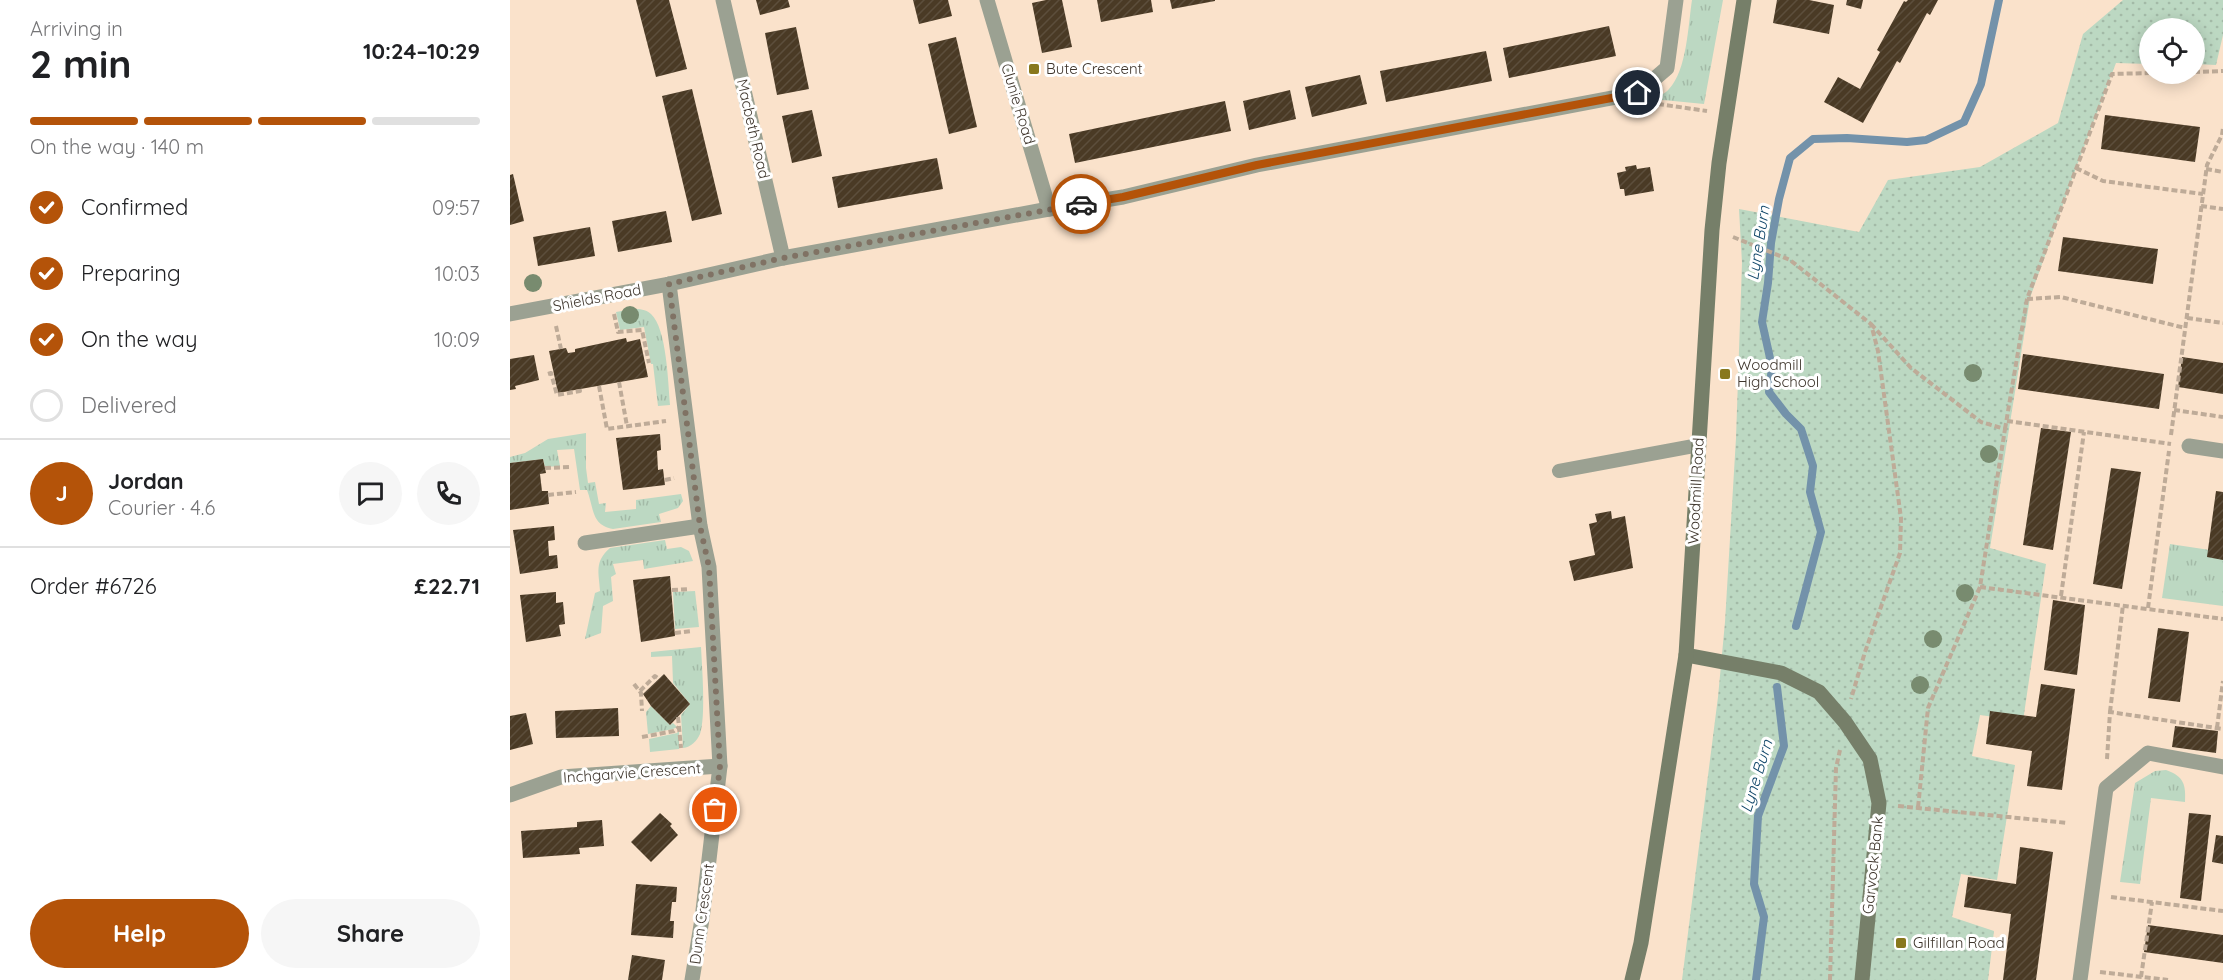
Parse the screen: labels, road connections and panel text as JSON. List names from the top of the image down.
{
  "streets": {
    "street": [
      "Clunie Road",
      "Macbeth Road",
      "Shields Road",
      "Woodmill Road",
      "Inchgarvie Crescent",
      "Garvock Bank",
      "Dunn Crescent"
    ]
  },
  "crossings": [
    ["Clunie Road", "Shields Road"],
    ["Macbeth Road", "Shields Road"],
    ["Shields Road", "Dunn Crescent"],
    ["Woodmill Road", "Garvock Bank"],
    ["Inchgarvie Crescent", "Dunn Crescent"]
  ],
  "water": ["Lyne Burn"],
  "places": {
    "transit": ["Bute Crescent", "Woodmill High School", "Gilfillan Road"]
  },
  "page": {
    "heading": ["2 min", "Arriving in", "10:24–10:29"],
    "panel": [
      "Jordan",
      "Courier · 4.6",
      "Order #6726",
      "£22.71"
    ],
    "bar": "On the way · 140 m",
    "list": [
      ["Confirmed", "09:57"],
      ["Preparing", "10:03"],
      ["On the way", "10:09"],
      "Delivered"
    ],
    "round": "J",
    "buttons": ["Help", "Share"]
  }
}
